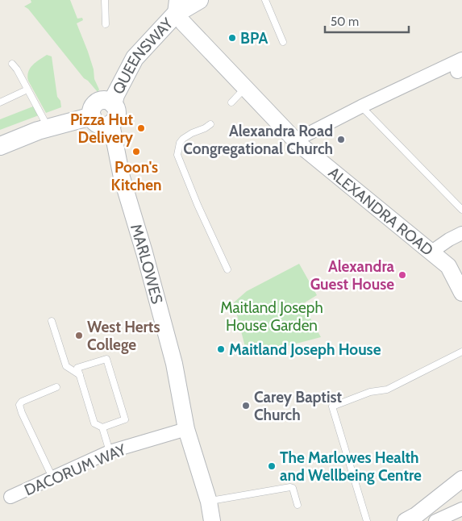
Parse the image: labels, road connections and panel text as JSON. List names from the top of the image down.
{
  "streets": {
    "main road": ["QUEENSWAY"],
    "street": ["ALEXANDRA ROAD", "MARLOWES", "DACORUM WAY"]
  },
  "crossings": [
    ["QUEENSWAY", "ALEXANDRA ROAD"],
    ["QUEENSWAY", "MARLOWES"],
    ["MARLOWES", "DACORUM WAY"]
  ],
  "parks": ["Maitland Joseph House Garden"],
  "places": [
    "BPA",
    "Pizza Hut Delivery",
    "Alexandra Road Congregational Church",
    "Poon's Kitchen",
    "Alexandra Guest House",
    "West Herts College",
    "Maitland Joseph House",
    "Carey Baptist Church",
    "The Marlowes Health and Wellbeing Centre"
  ],
  "scale_bar": "50 m"
}
